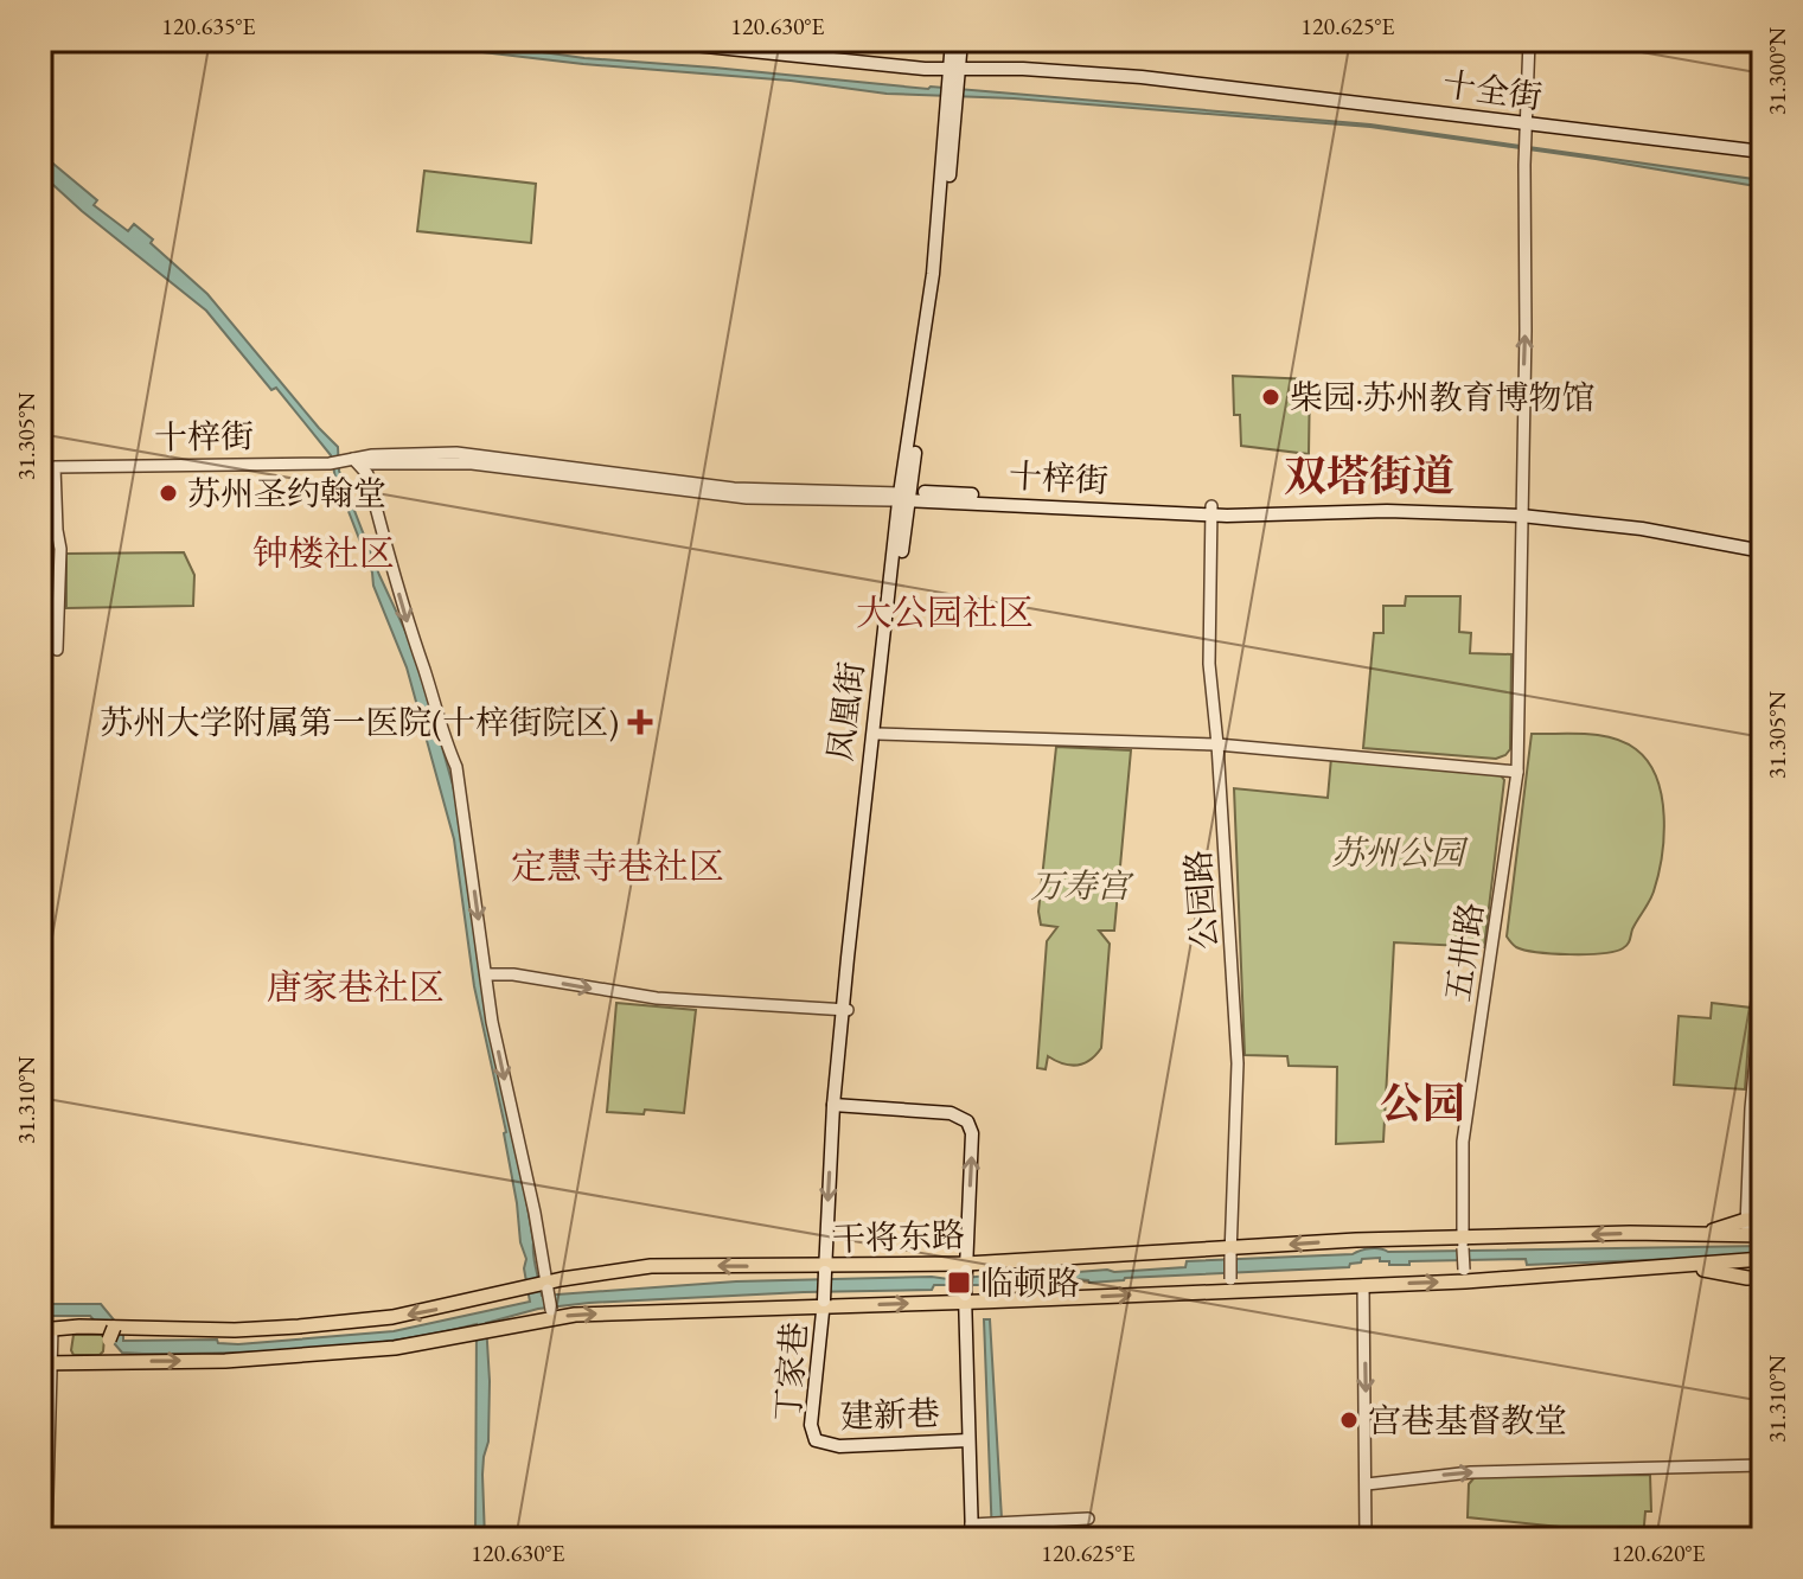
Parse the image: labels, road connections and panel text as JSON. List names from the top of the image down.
{
  "streets": {
    "main road": [
      "十全街",
      "十梓街",
      "凤凰街",
      "干将东路",
      "丁家巷",
      "建新巷"
    ],
    "street": ["公园路", "五卅路"]
  },
  "crossings": [
    ["十全街", "凤凰街"],
    ["十全街", "五卅路"],
    ["十梓街", "凤凰街"],
    ["十梓街", "公园路"],
    ["十梓街", "五卅路"],
    ["凤凰街", "干将东路"],
    ["凤凰街", "丁家巷"],
    ["公园路", "干将东路"],
    ["五卅路", "干将东路"],
    ["干将东路", "丁家巷"],
    ["丁家巷", "建新巷"]
  ],
  "districts": [
    "双塔街道",
    "钟楼社区",
    "大公园社区",
    "定慧寺巷社区",
    "唐家巷社区",
    "公园"
  ],
  "parks": ["苏州公园", "万寿宫"],
  "places": {
    "other": ["柴园·苏州教育博物馆", "苏州圣约翰堂", "宫巷基督教堂"],
    "health": ["苏州大学附属第一医院(十梓街院区)"],
    "transit": ["临顿路"]
  },
  "coordinates": [
    "120.635°E",
    "120.630°E",
    "120.625°E",
    "31.300°N",
    "31.305°N",
    "31.310°N",
    "120.620°E"
  ]
}
